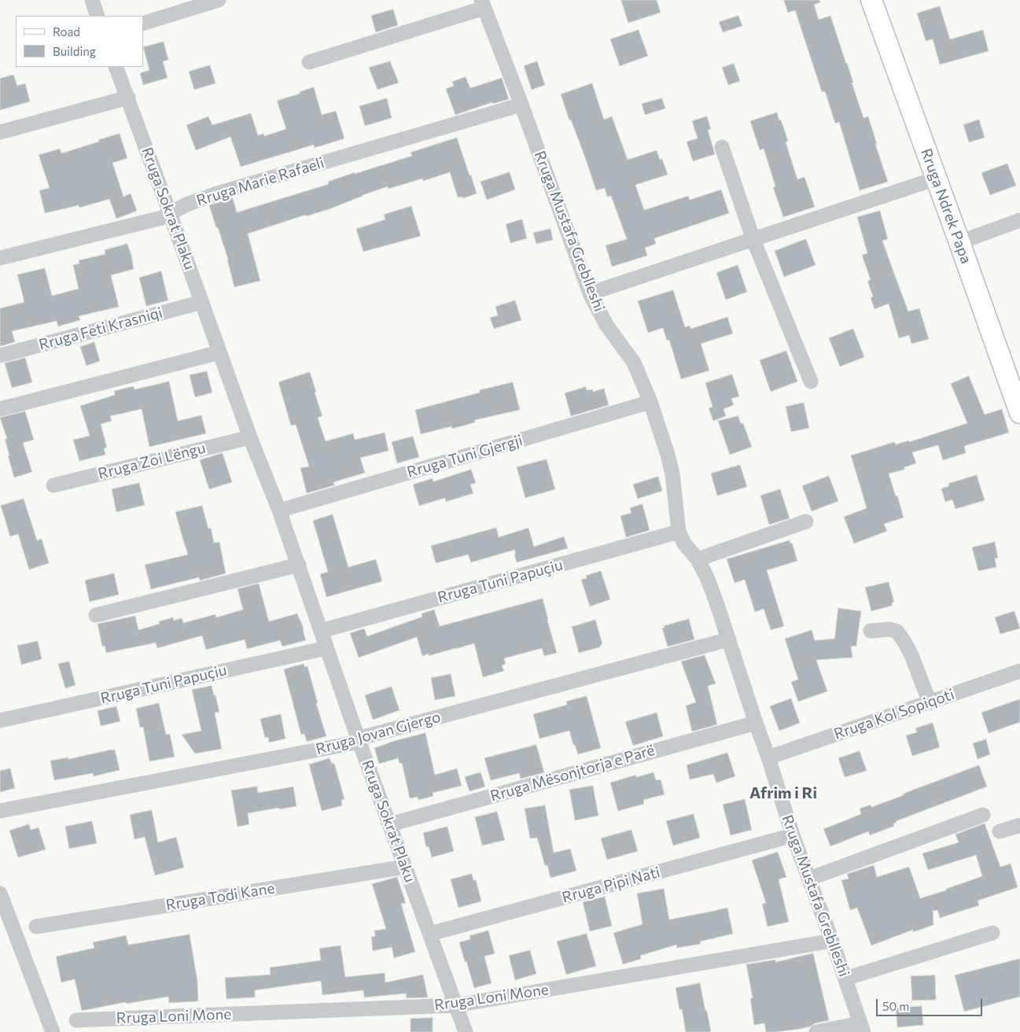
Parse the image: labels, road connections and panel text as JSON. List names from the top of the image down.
{
  "streets": {
    "street": [
      "Rruga Marie Rafaeli",
      "Rruga Ndrek Papa",
      "Rruga Sokrat Plaku",
      "Rruga Mustafa Greblleshi",
      "Rruga Feti Krasniqi",
      "Rruga Tuni Gjergji",
      "Rruga Zoi Lëngu",
      "Rruga Tuni Papuçiu",
      "Rruga Kol Sopiqoti",
      "Rruga Jovan Gjergo",
      "Rruga Mësonjtorja e Parë",
      "Rruga Pipi Nati",
      "Rruga Todi Kane",
      "Rruga Loni Mone"
    ]
  },
  "crossings": [
    ["Rruga Marie Rafaeli", "Rruga Sokrat Plaku"],
    ["Rruga Marie Rafaeli", "Rruga Mustafa Greblleshi"],
    ["Rruga Sokrat Plaku", "Rruga Feti Krasniqi"],
    ["Rruga Sokrat Plaku", "Rruga Tuni Gjergji"],
    ["Rruga Sokrat Plaku", "Rruga Zoi Lëngu"],
    ["Rruga Sokrat Plaku", "Rruga Tuni Papuçiu"],
    ["Rruga Sokrat Plaku", "Rruga Jovan Gjergo"],
    ["Rruga Sokrat Plaku", "Rruga Mësonjtorja e Parë"],
    ["Rruga Sokrat Plaku", "Rruga Pipi Nati"],
    ["Rruga Sokrat Plaku", "Rruga Todi Kane"],
    ["Rruga Sokrat Plaku", "Rruga Loni Mone"],
    ["Rruga Mustafa Greblleshi", "Rruga Tuni Gjergji"],
    ["Rruga Mustafa Greblleshi", "Rruga Tuni Papuçiu"],
    ["Rruga Mustafa Greblleshi", "Rruga Kol Sopiqoti"],
    ["Rruga Mustafa Greblleshi", "Rruga Jovan Gjergo"],
    ["Rruga Mustafa Greblleshi", "Rruga Mësonjtorja e Parë"],
    ["Rruga Mustafa Greblleshi", "Rruga Pipi Nati"],
    ["Rruga Mustafa Greblleshi", "Rruga Loni Mone"]
  ],
  "districts": ["Afrim i Ri"],
  "legend": ["Road", "Building"],
  "scale_bar": "50 m"
}
